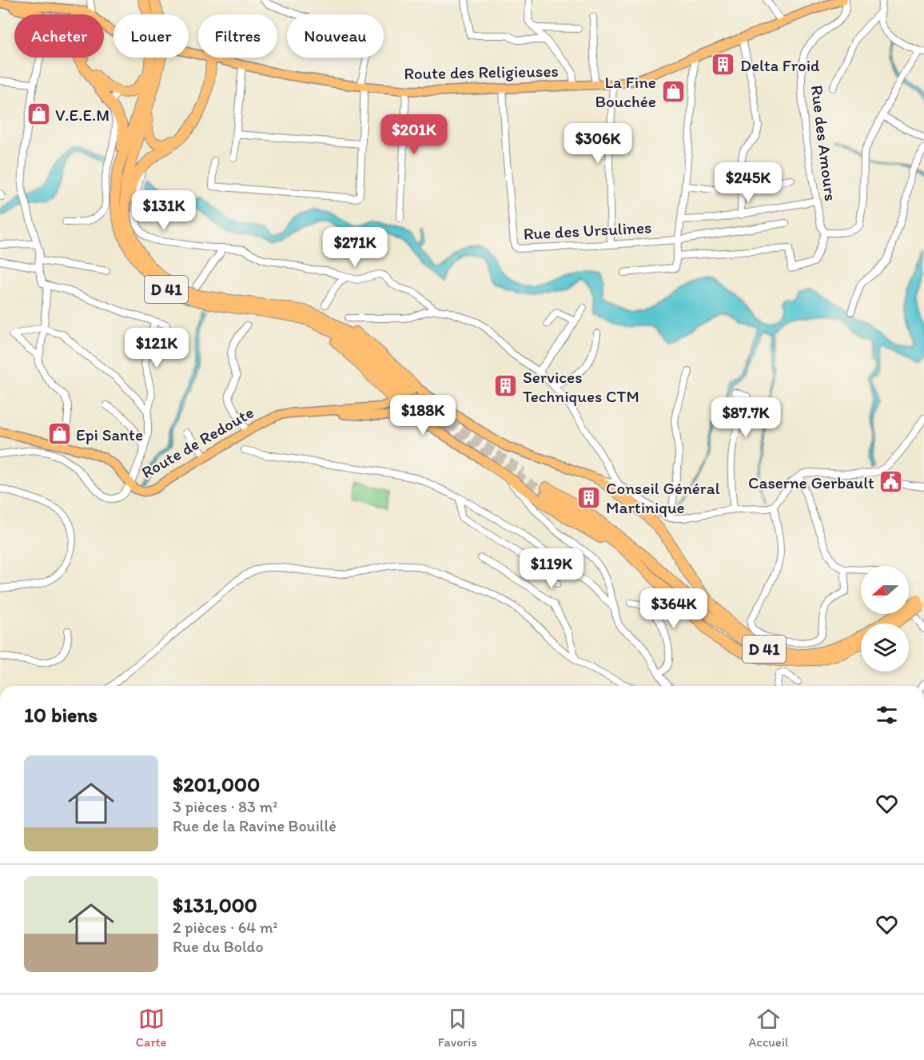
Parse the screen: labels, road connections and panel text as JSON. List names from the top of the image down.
{
  "streets": {
    "highway": ["D 41"],
    "main road": ["Route des Religieuses", "Route de Redoute"],
    "street": ["Rue des Amours", "Rue des Ursulines"]
  },
  "crossings": [
    ["Route des Religieuses", "Rue des Amours"],
    ["Route des Religieuses", "Rue des Ursulines"]
  ],
  "places": {
    "building": ["Delta Froid", "Services Techniques CTM", "Conseil Général Martinique"],
    "shop": ["La Fine Bouchée", "V.E.E.M", "Epi Sante"],
    "public building": ["Caserne Gerbault"]
  },
  "north": "left",
  "page": {
    "chip": [
      "Acheter",
      "Louer",
      "Filtres",
      "Nouveau"
    ],
    "price": [
      "$201K",
      "$306K",
      "$245K",
      "$131K",
      "$271K",
      "$121K",
      "$188K",
      "$87.7K",
      "$119K",
      "$364K"
    ],
    "heading": "10 biens",
    "list": [
      {
        "name": "$201,000",
        "note": "3 pièces · 83 m² · Rue de la Ravine Bouillé"
      },
      {
        "name": "$131,000",
        "note": "2 pièces · 64 m² · Rue du Boldo"
      }
    ],
    "tabs": ["Carte", "Favoris", "Accueil"]
  }
}
